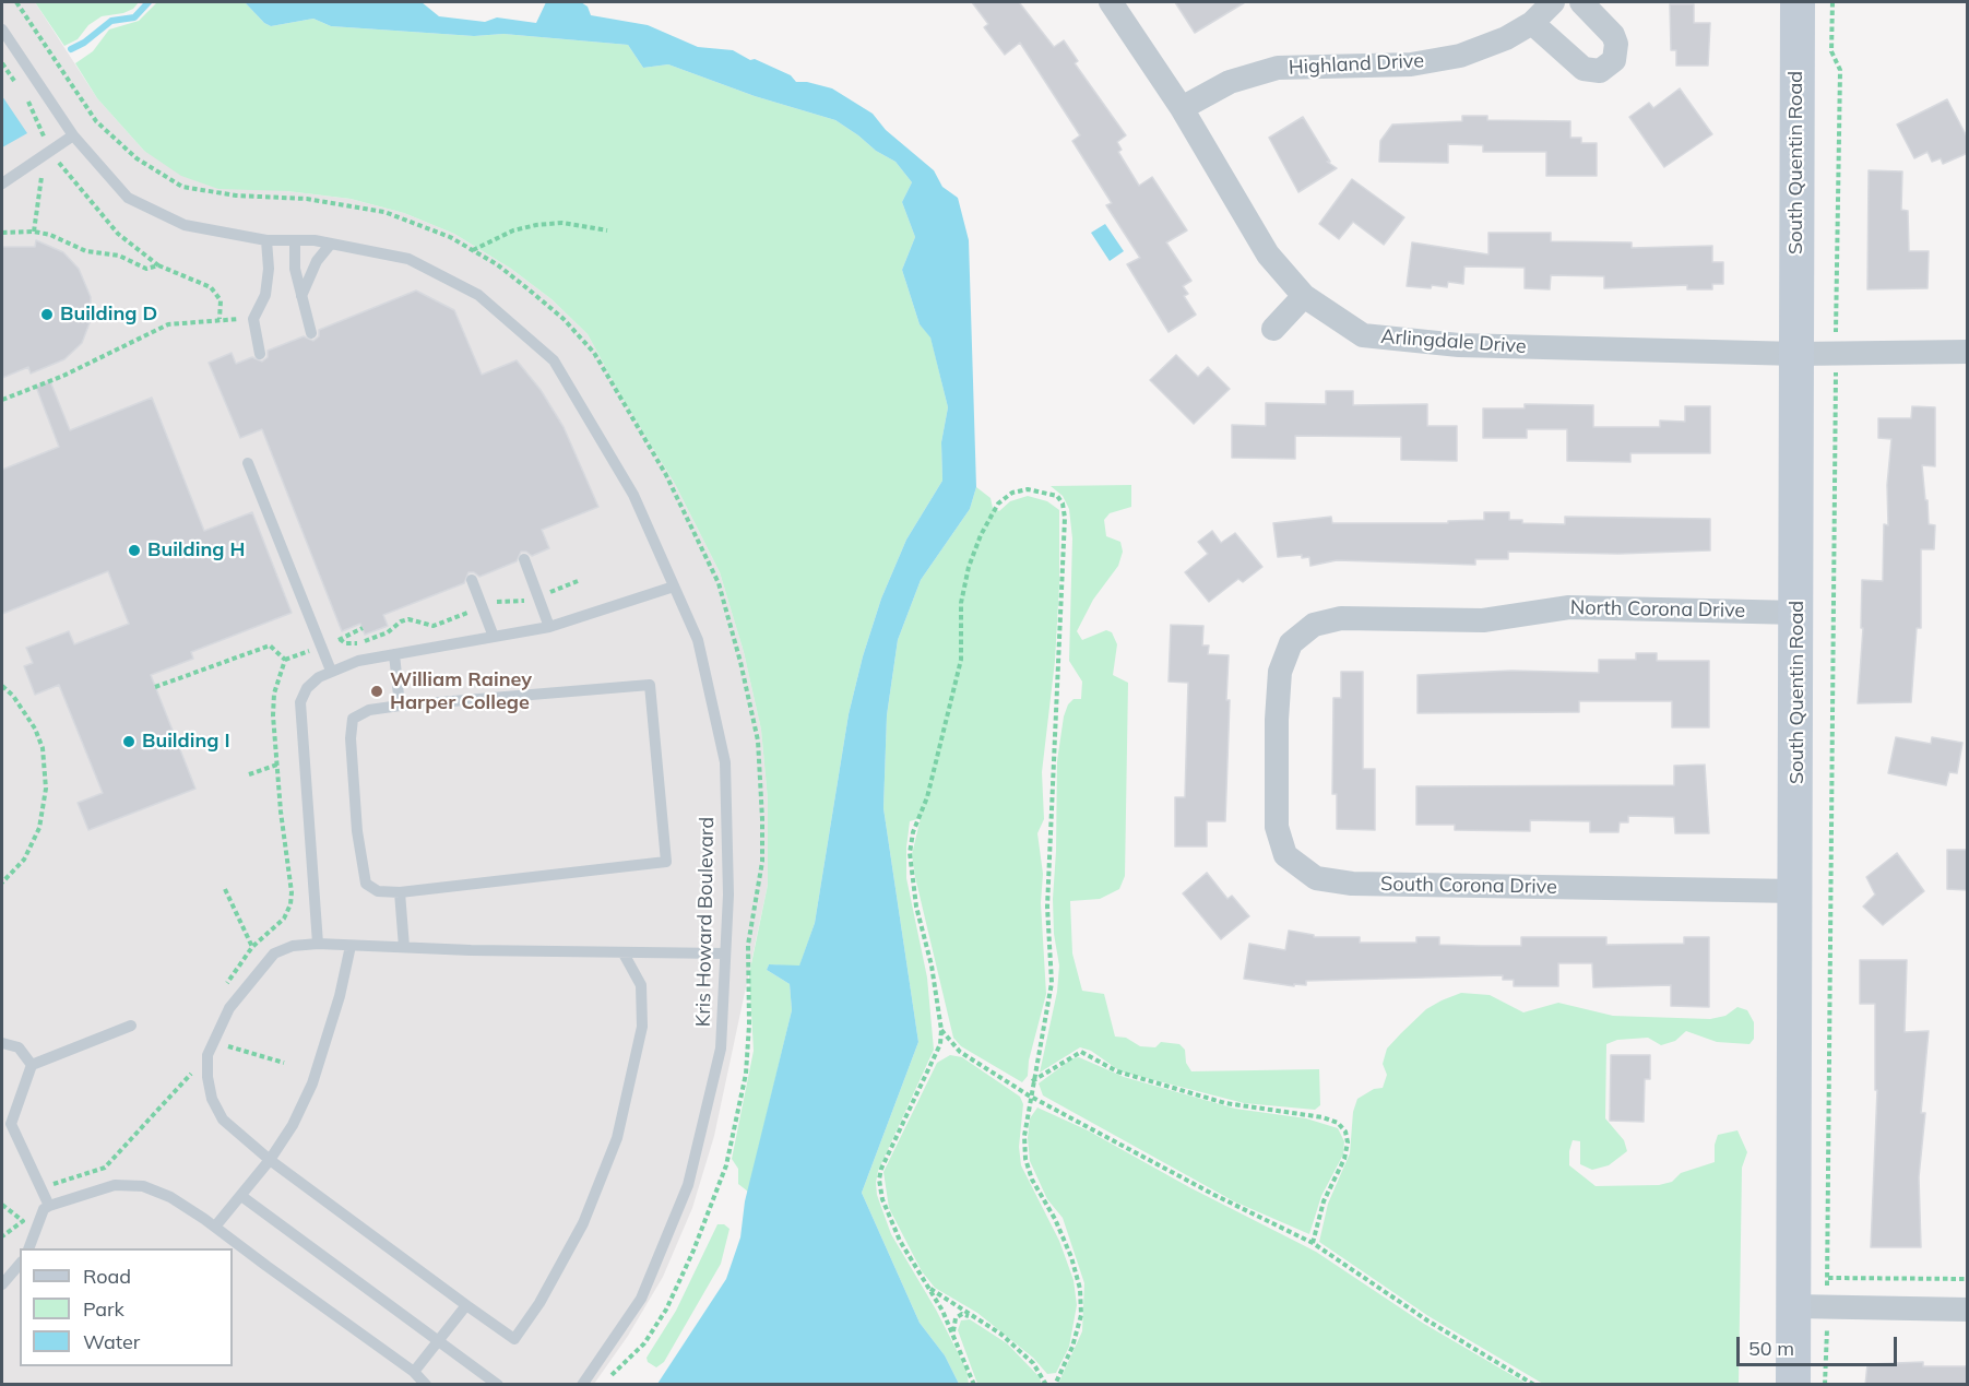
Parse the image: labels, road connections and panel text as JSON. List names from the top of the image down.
{
  "streets": {
    "main road": ["South Quentin Road"],
    "street": [
      "Highland Drive",
      "Arlingdale Drive",
      "North Corona Drive",
      "South Corona Drive"
    ],
    "lane": ["Kris Howard Boulevard"]
  },
  "crossings": [
    ["Highland Drive", "Arlingdale Drive"],
    ["South Quentin Road", "Arlingdale Drive"],
    ["South Quentin Road", "North Corona Drive"],
    ["South Quentin Road", "South Corona Drive"],
    ["North Corona Drive", "South Corona Drive"]
  ],
  "places": [
    "Building D",
    "Building H",
    "William Rainey Harper College",
    "Building I"
  ],
  "legend": ["Road", "Park", "Water"],
  "scale_bar": "50 m"
}
